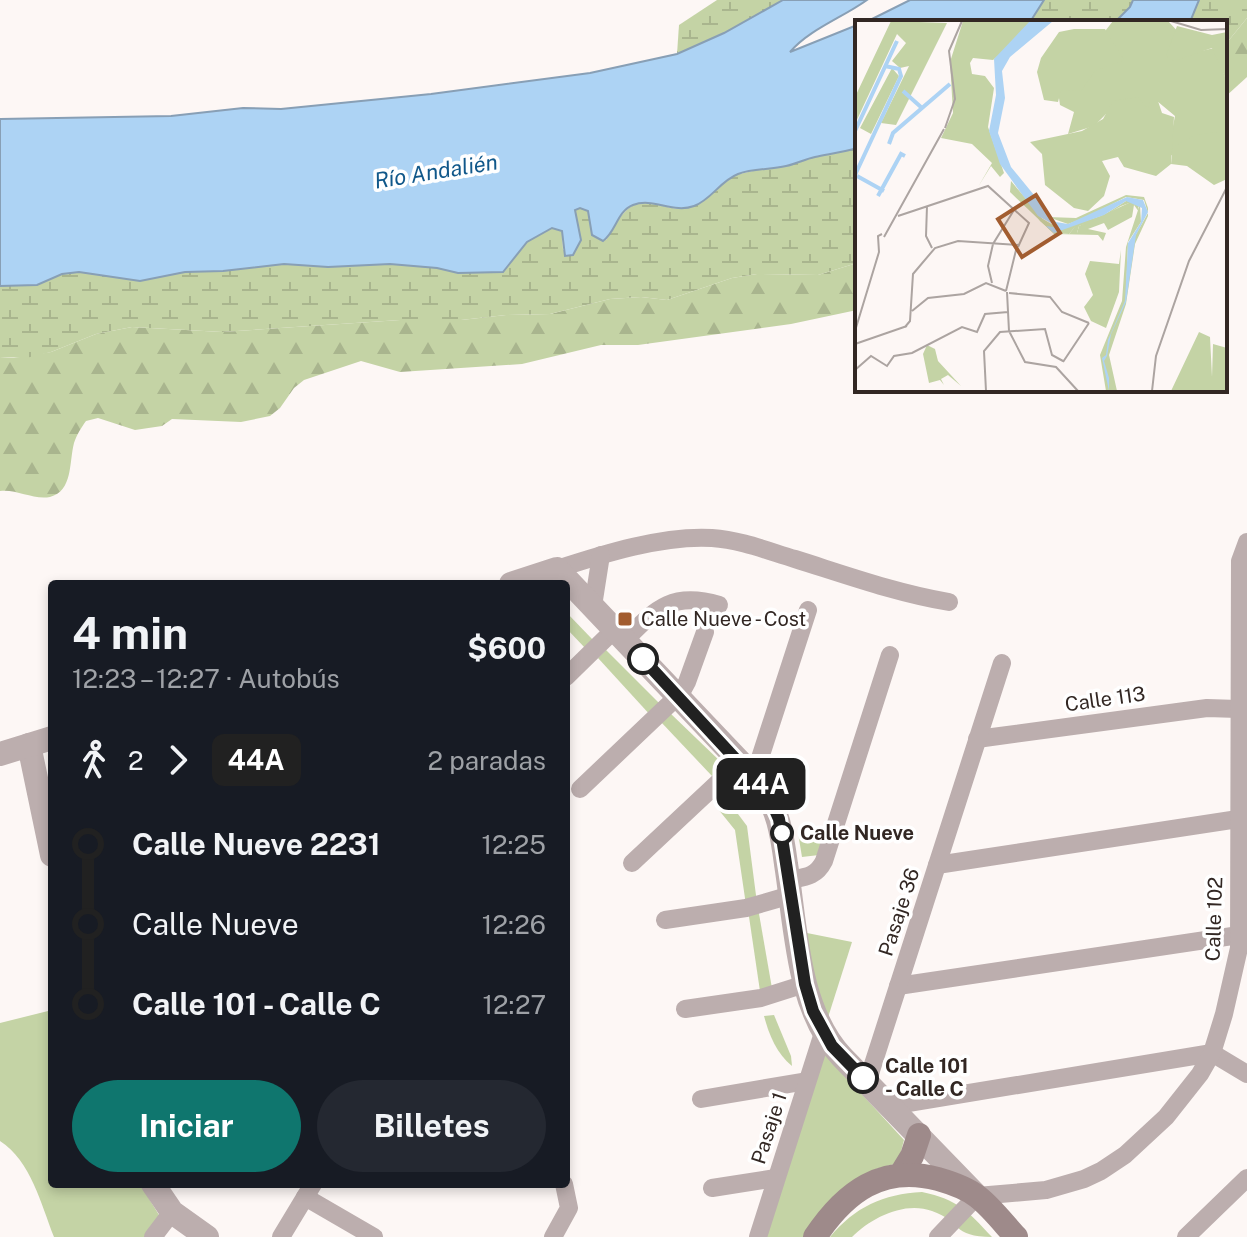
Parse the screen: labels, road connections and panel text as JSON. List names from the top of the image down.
{
  "streets": {
    "street": [
      "Calle 113",
      "Pasaje 36",
      "Calle 102",
      "Pasaje 1"
    ]
  },
  "crossings": [
    ["Calle 113", "Pasaje 36"],
    ["Calle 113", "Calle 102"]
  ],
  "water": ["Río Andalién"],
  "places": {
    "transit": ["Calle Nueve - Cost"],
    "other": ["Calle Nueve", "Calle 101 - Calle C"]
  },
  "lines": ["bus line 44A"],
  "page": {
    "on_map": "44A",
    "heading": ["4 min", "12:23 – 12:27 · Autobús", "$600"],
    "legs": ["2", "44A", "2 paradas"],
    "list": [
      {
        "name": "Calle Nueve 2231",
        "value": "12:25"
      },
      {
        "name": "Calle Nueve",
        "value": "12:26"
      },
      {
        "name": "Calle 101 - Calle C",
        "value": "12:27"
      }
    ],
    "buttons": ["Iniciar", "Billetes"]
  }
}
